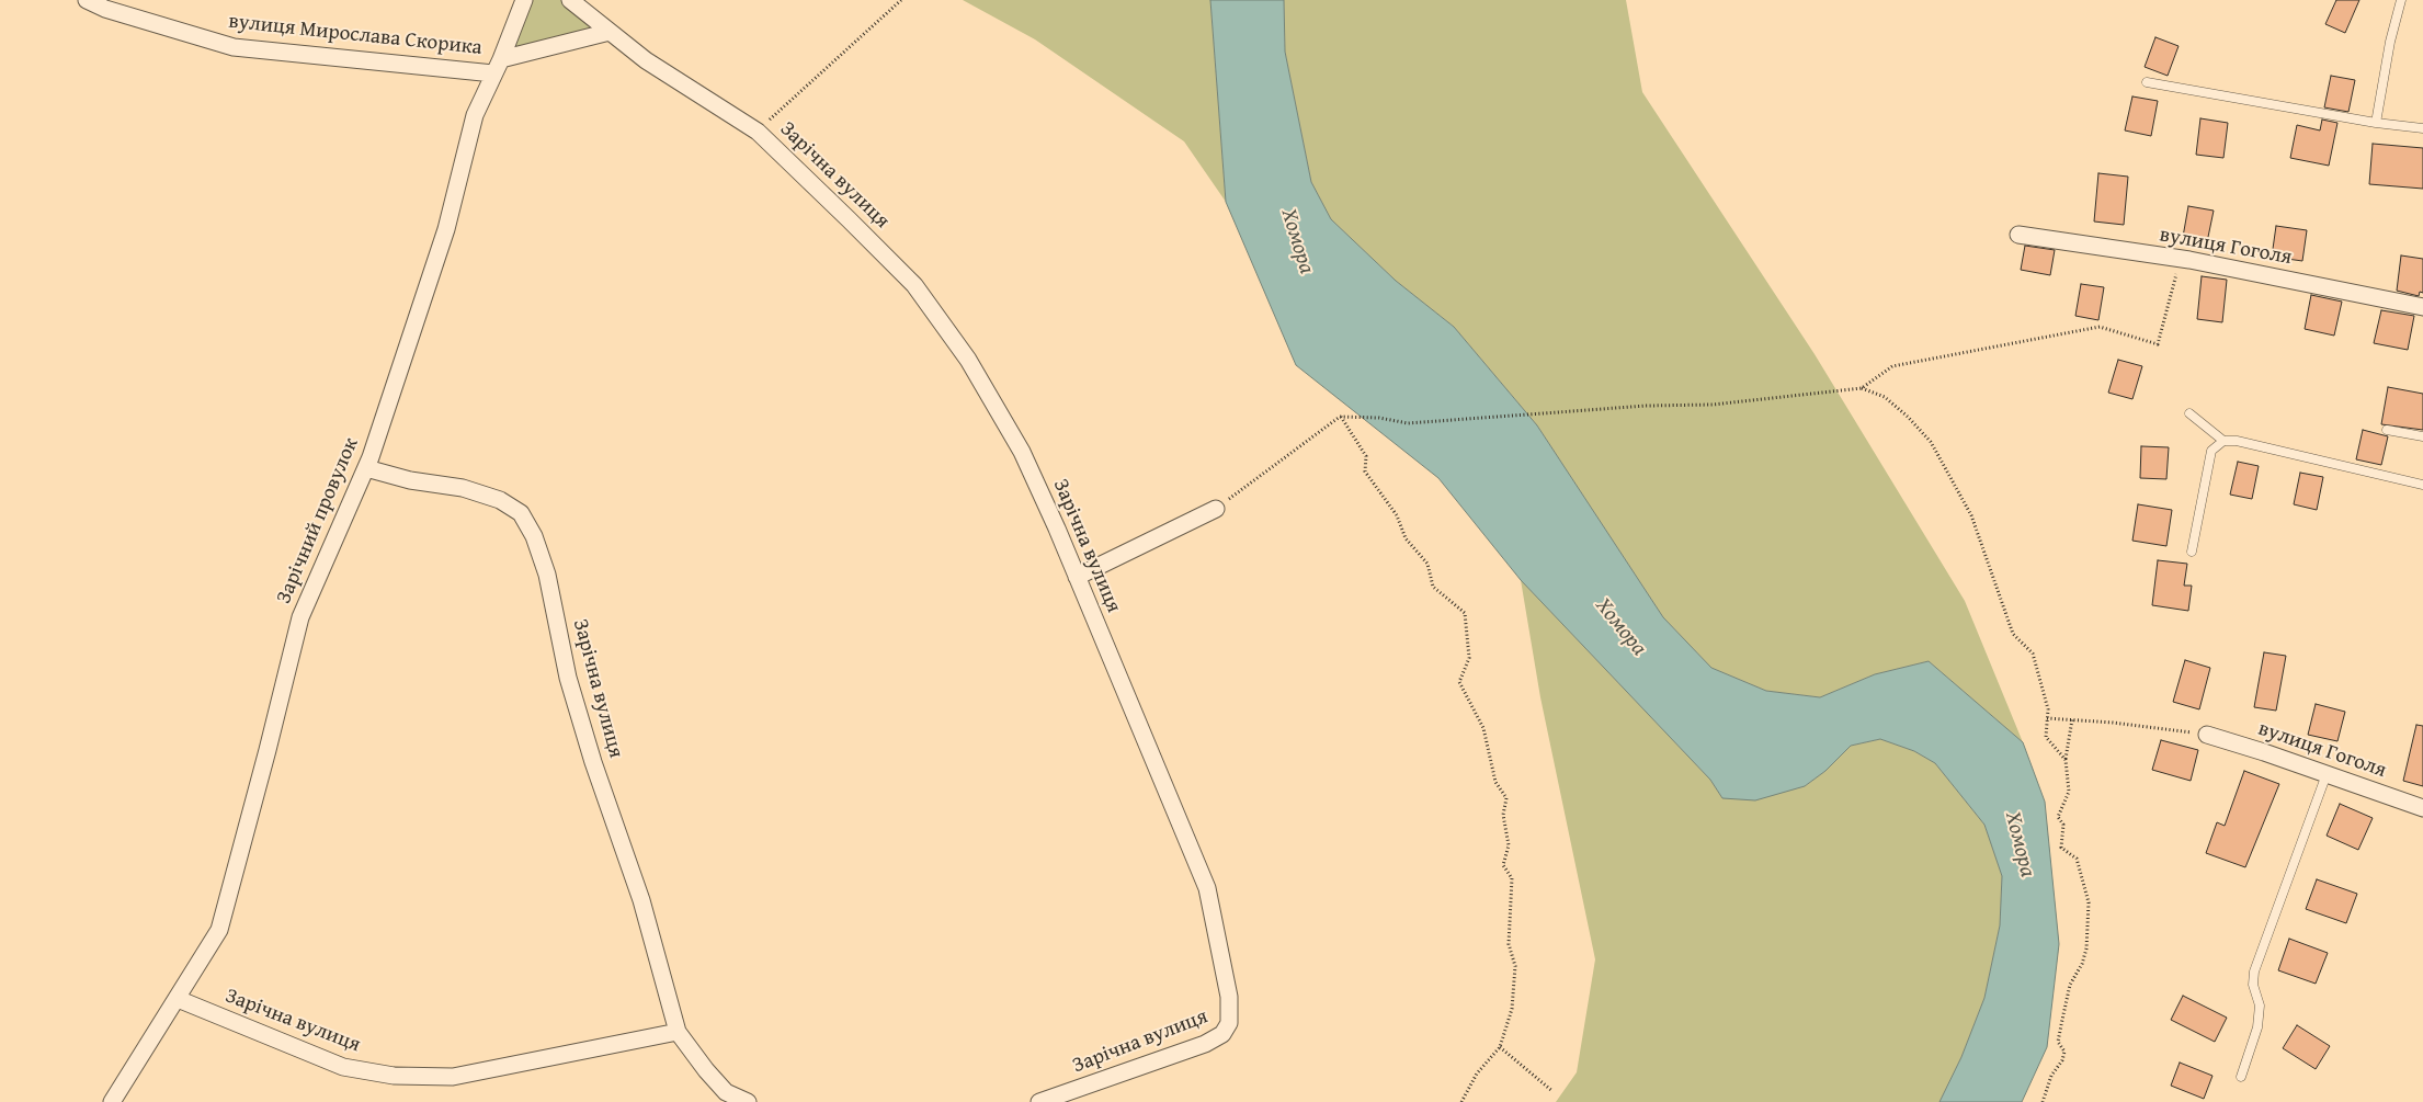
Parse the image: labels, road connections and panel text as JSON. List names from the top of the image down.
{
  "streets": {
    "street": [
      "вулиця Мирослава Скорика",
      "Зарічна вулиця",
      "вулиця Гоголя",
      "Зарічний провулок"
    ]
  },
  "crossings": [
    ["вулиця Мирослава Скорика", "Зарічна вулиця"],
    ["вулиця Мирослава Скорика", "Зарічний провулок"],
    ["Зарічна вулиця", "Зарічний провулок"]
  ],
  "water": ["Хомора"]
}
